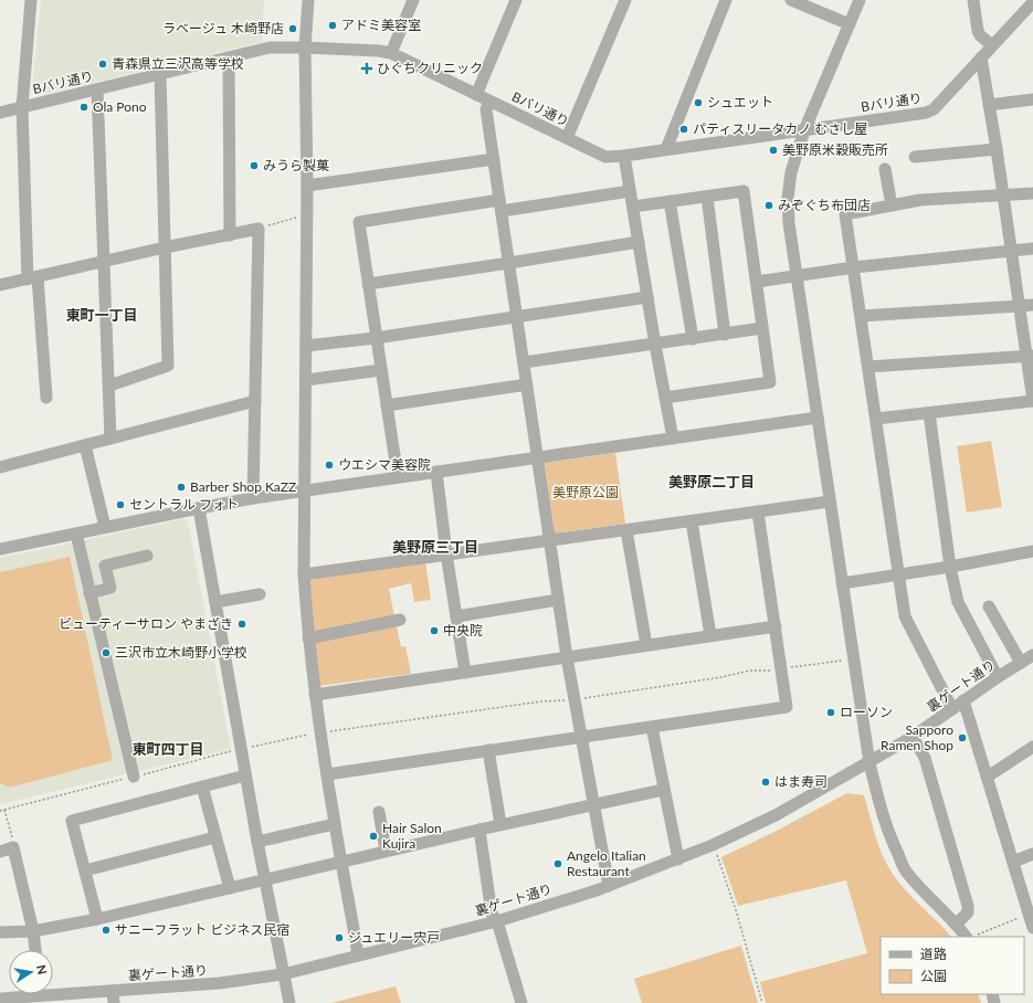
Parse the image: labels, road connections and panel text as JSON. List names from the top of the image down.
{
  "streets": {
    "street": ["Bバリ通り", "裏ゲート通り"]
  },
  "districts": [
    "東町一丁目",
    "美野原二丁目",
    "美野原三丁目",
    "東町四丁目"
  ],
  "parks": ["美野原公園"],
  "places": {
    "other": [
      "アドミ美容室",
      "ラベージュ 木崎野店",
      "青森県立三沢高等学校",
      "シュエット",
      "Ola Pono",
      "パティスリータカノ むさし屋",
      "美野原米穀販売所",
      "みうら製菓",
      "みぞぐち布団店",
      "ウエシマ美容院",
      "Barber Shop KaZZ",
      "セントラル フォト",
      "ビューティーサロン やまざき",
      "中央院",
      "三沢市立木崎野小学校",
      "ローソン",
      "Sapporo Ramen Shop",
      "はま寿司",
      "Hair Salon Kujira",
      "Angelo Italian Restaurant",
      "サニーフラット ビジネス民宿",
      "ジュエリー宍戸"
    ],
    "health": ["ひぐちクリニック"]
  },
  "legend": ["道路", "公園"],
  "north": "right"
}
